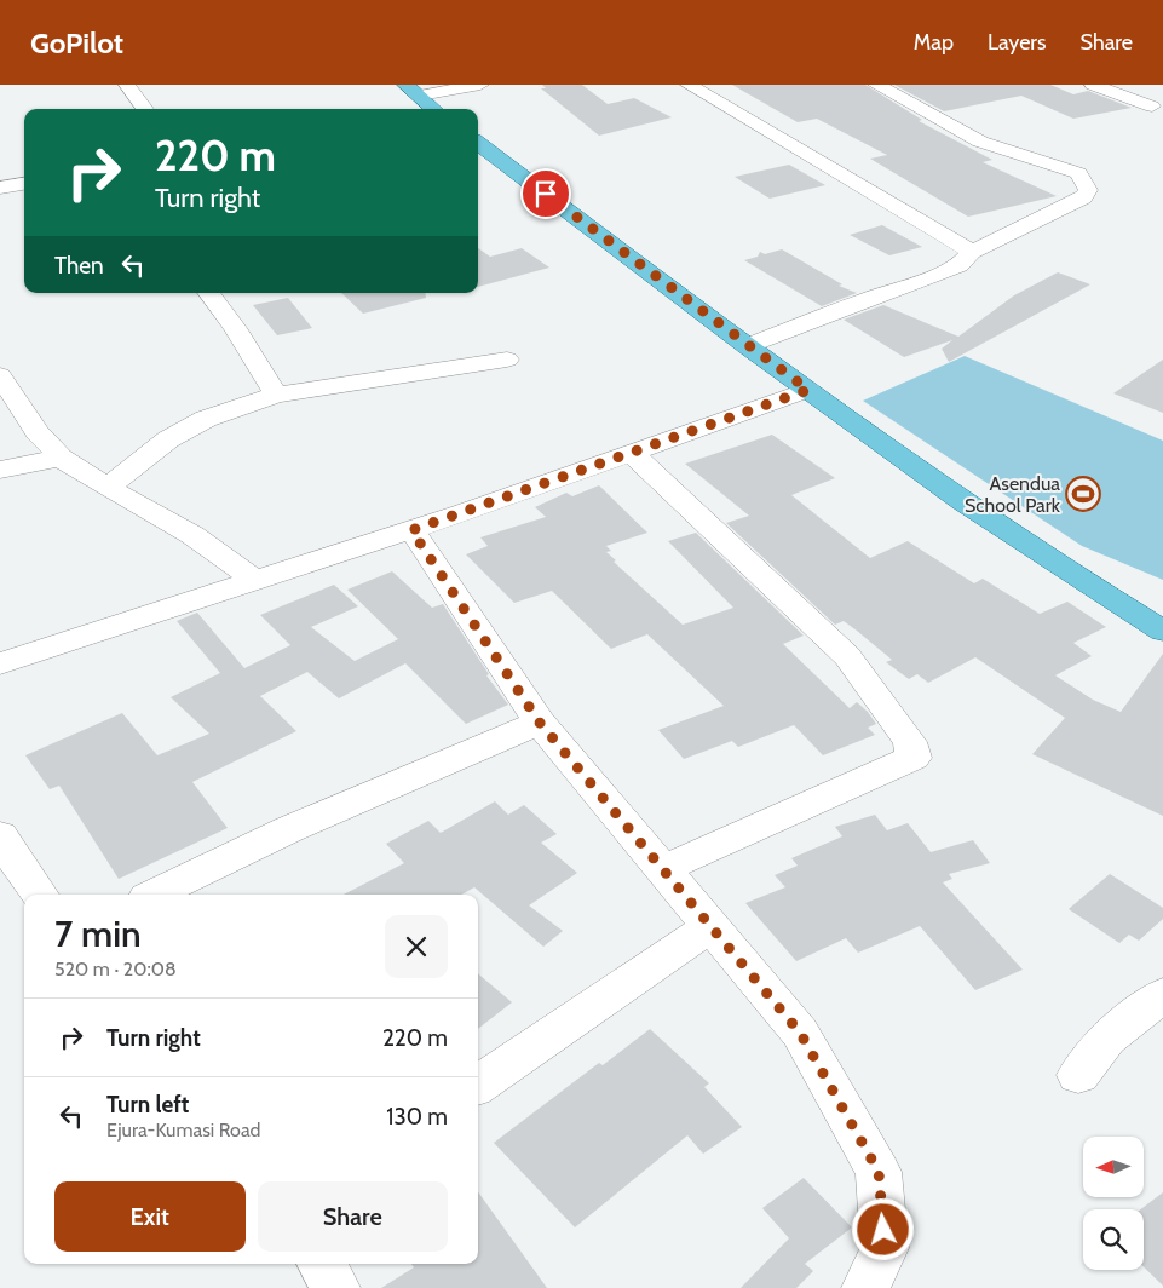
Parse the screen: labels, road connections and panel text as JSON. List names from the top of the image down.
{
  "places": {
    "sports": ["Asendua School Park"]
  },
  "north": "left",
  "page": {
    "header": "GoPilot",
    "nav": ["Map", "Layers", "Share"],
    "turn": ["220 m", "Turn right"],
    "then": "Then",
    "heading": ["7 min", "520 m · 20:08"],
    "list": [
      {
        "name": "Turn right",
        "value": "220 m"
      },
      {
        "name": "Turn left",
        "note": "Ejura-Kumasi Road",
        "value": "130 m"
      }
    ],
    "buttons": ["Exit", "Share"]
  }
}
